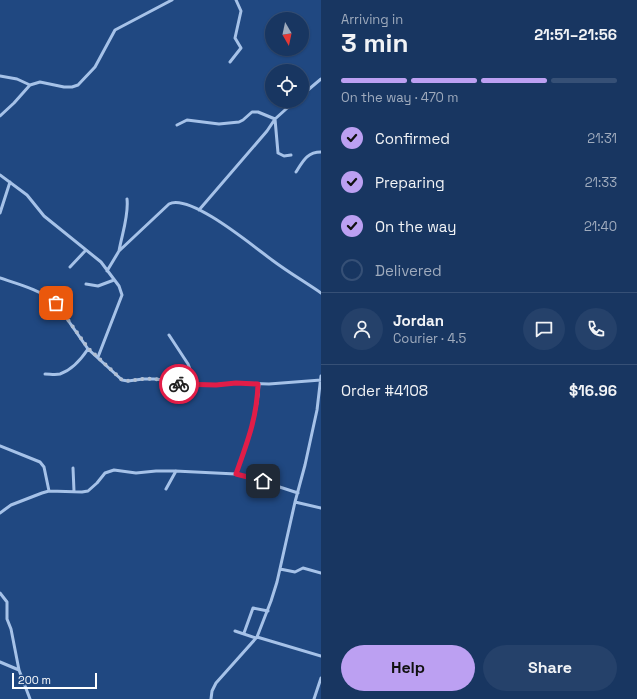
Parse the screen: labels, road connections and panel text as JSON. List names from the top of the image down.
{
  "scale_bar": "200 m",
  "north": "bottom",
  "page": {
    "heading": ["3 min", "Arriving in", "21:51–21:56"],
    "panel": [
      "Jordan",
      "Courier · 4.5",
      "Order #4108",
      "$16.96"
    ],
    "bar": "On the way · 470 m",
    "list": [
      ["Confirmed", "21:31"],
      ["Preparing", "21:33"],
      ["On the way", "21:40"],
      "Delivered"
    ],
    "buttons": ["Help", "Share"],
    "scale": "200 m"
  }
}
